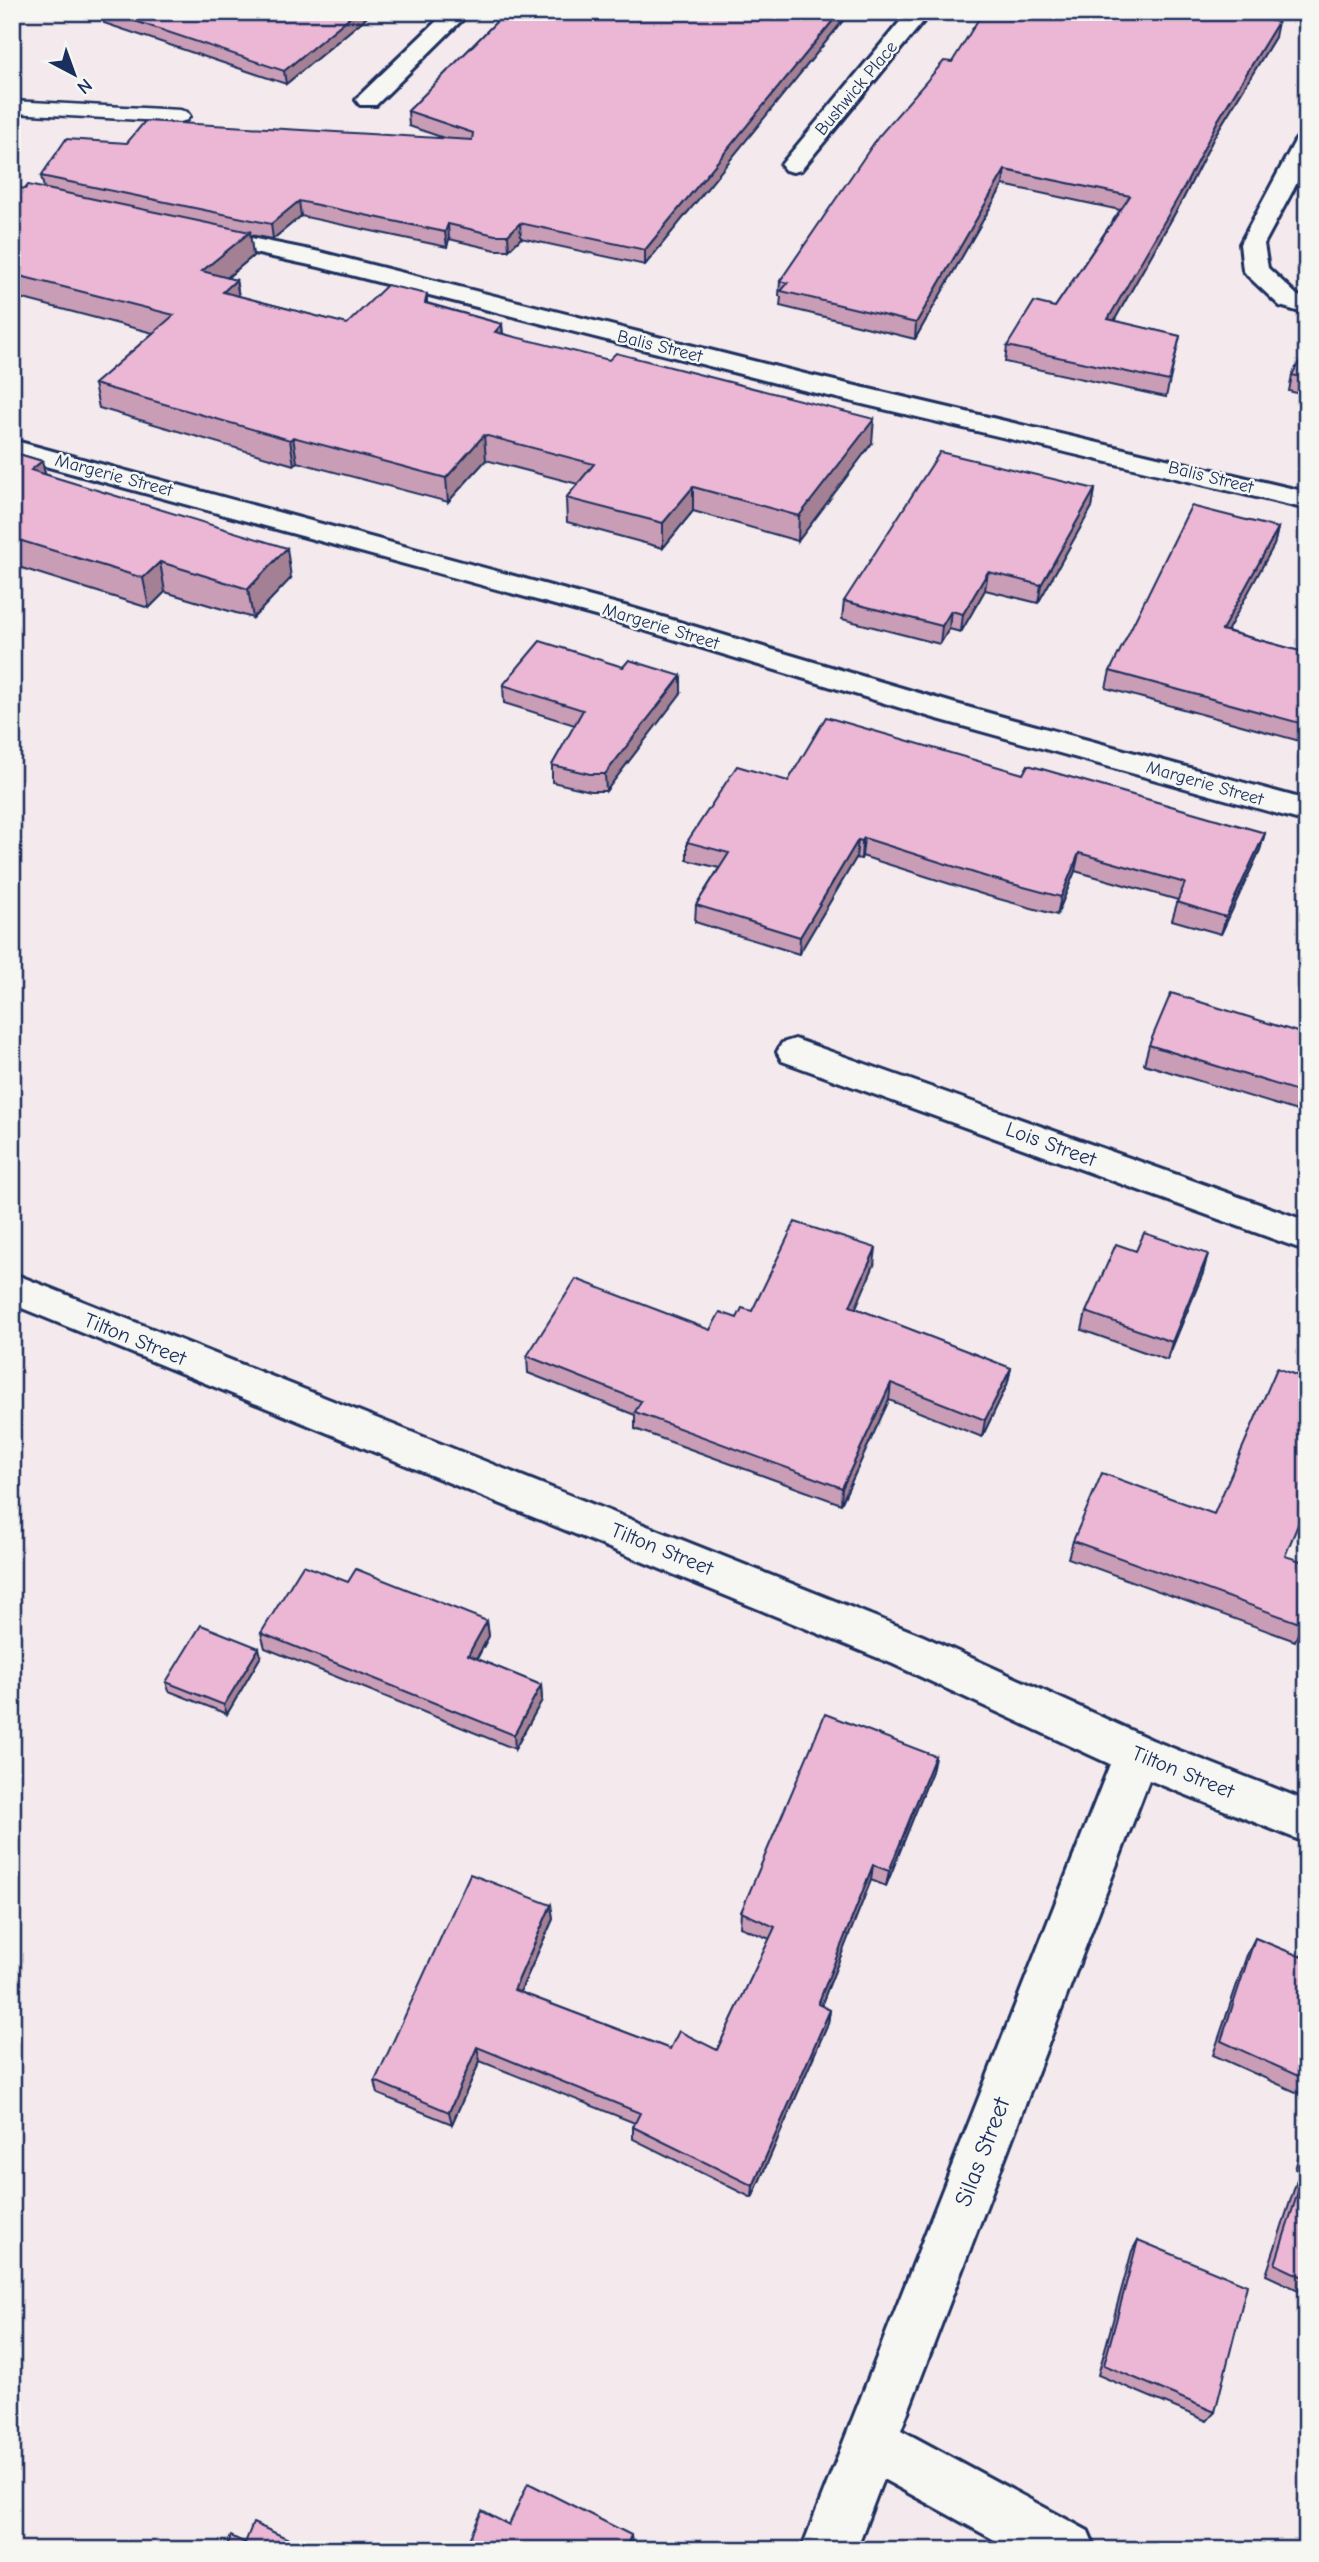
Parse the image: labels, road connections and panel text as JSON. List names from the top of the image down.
{
  "streets": {
    "street": [
      "Bushwick Place",
      "Balis Street",
      "Margerie Street",
      "Lois Street",
      "Tilton Street",
      "Silas Street"
    ]
  },
  "crossings": [
    ["Tilton Street", "Silas Street"]
  ],
  "north": "bottom right"
}
